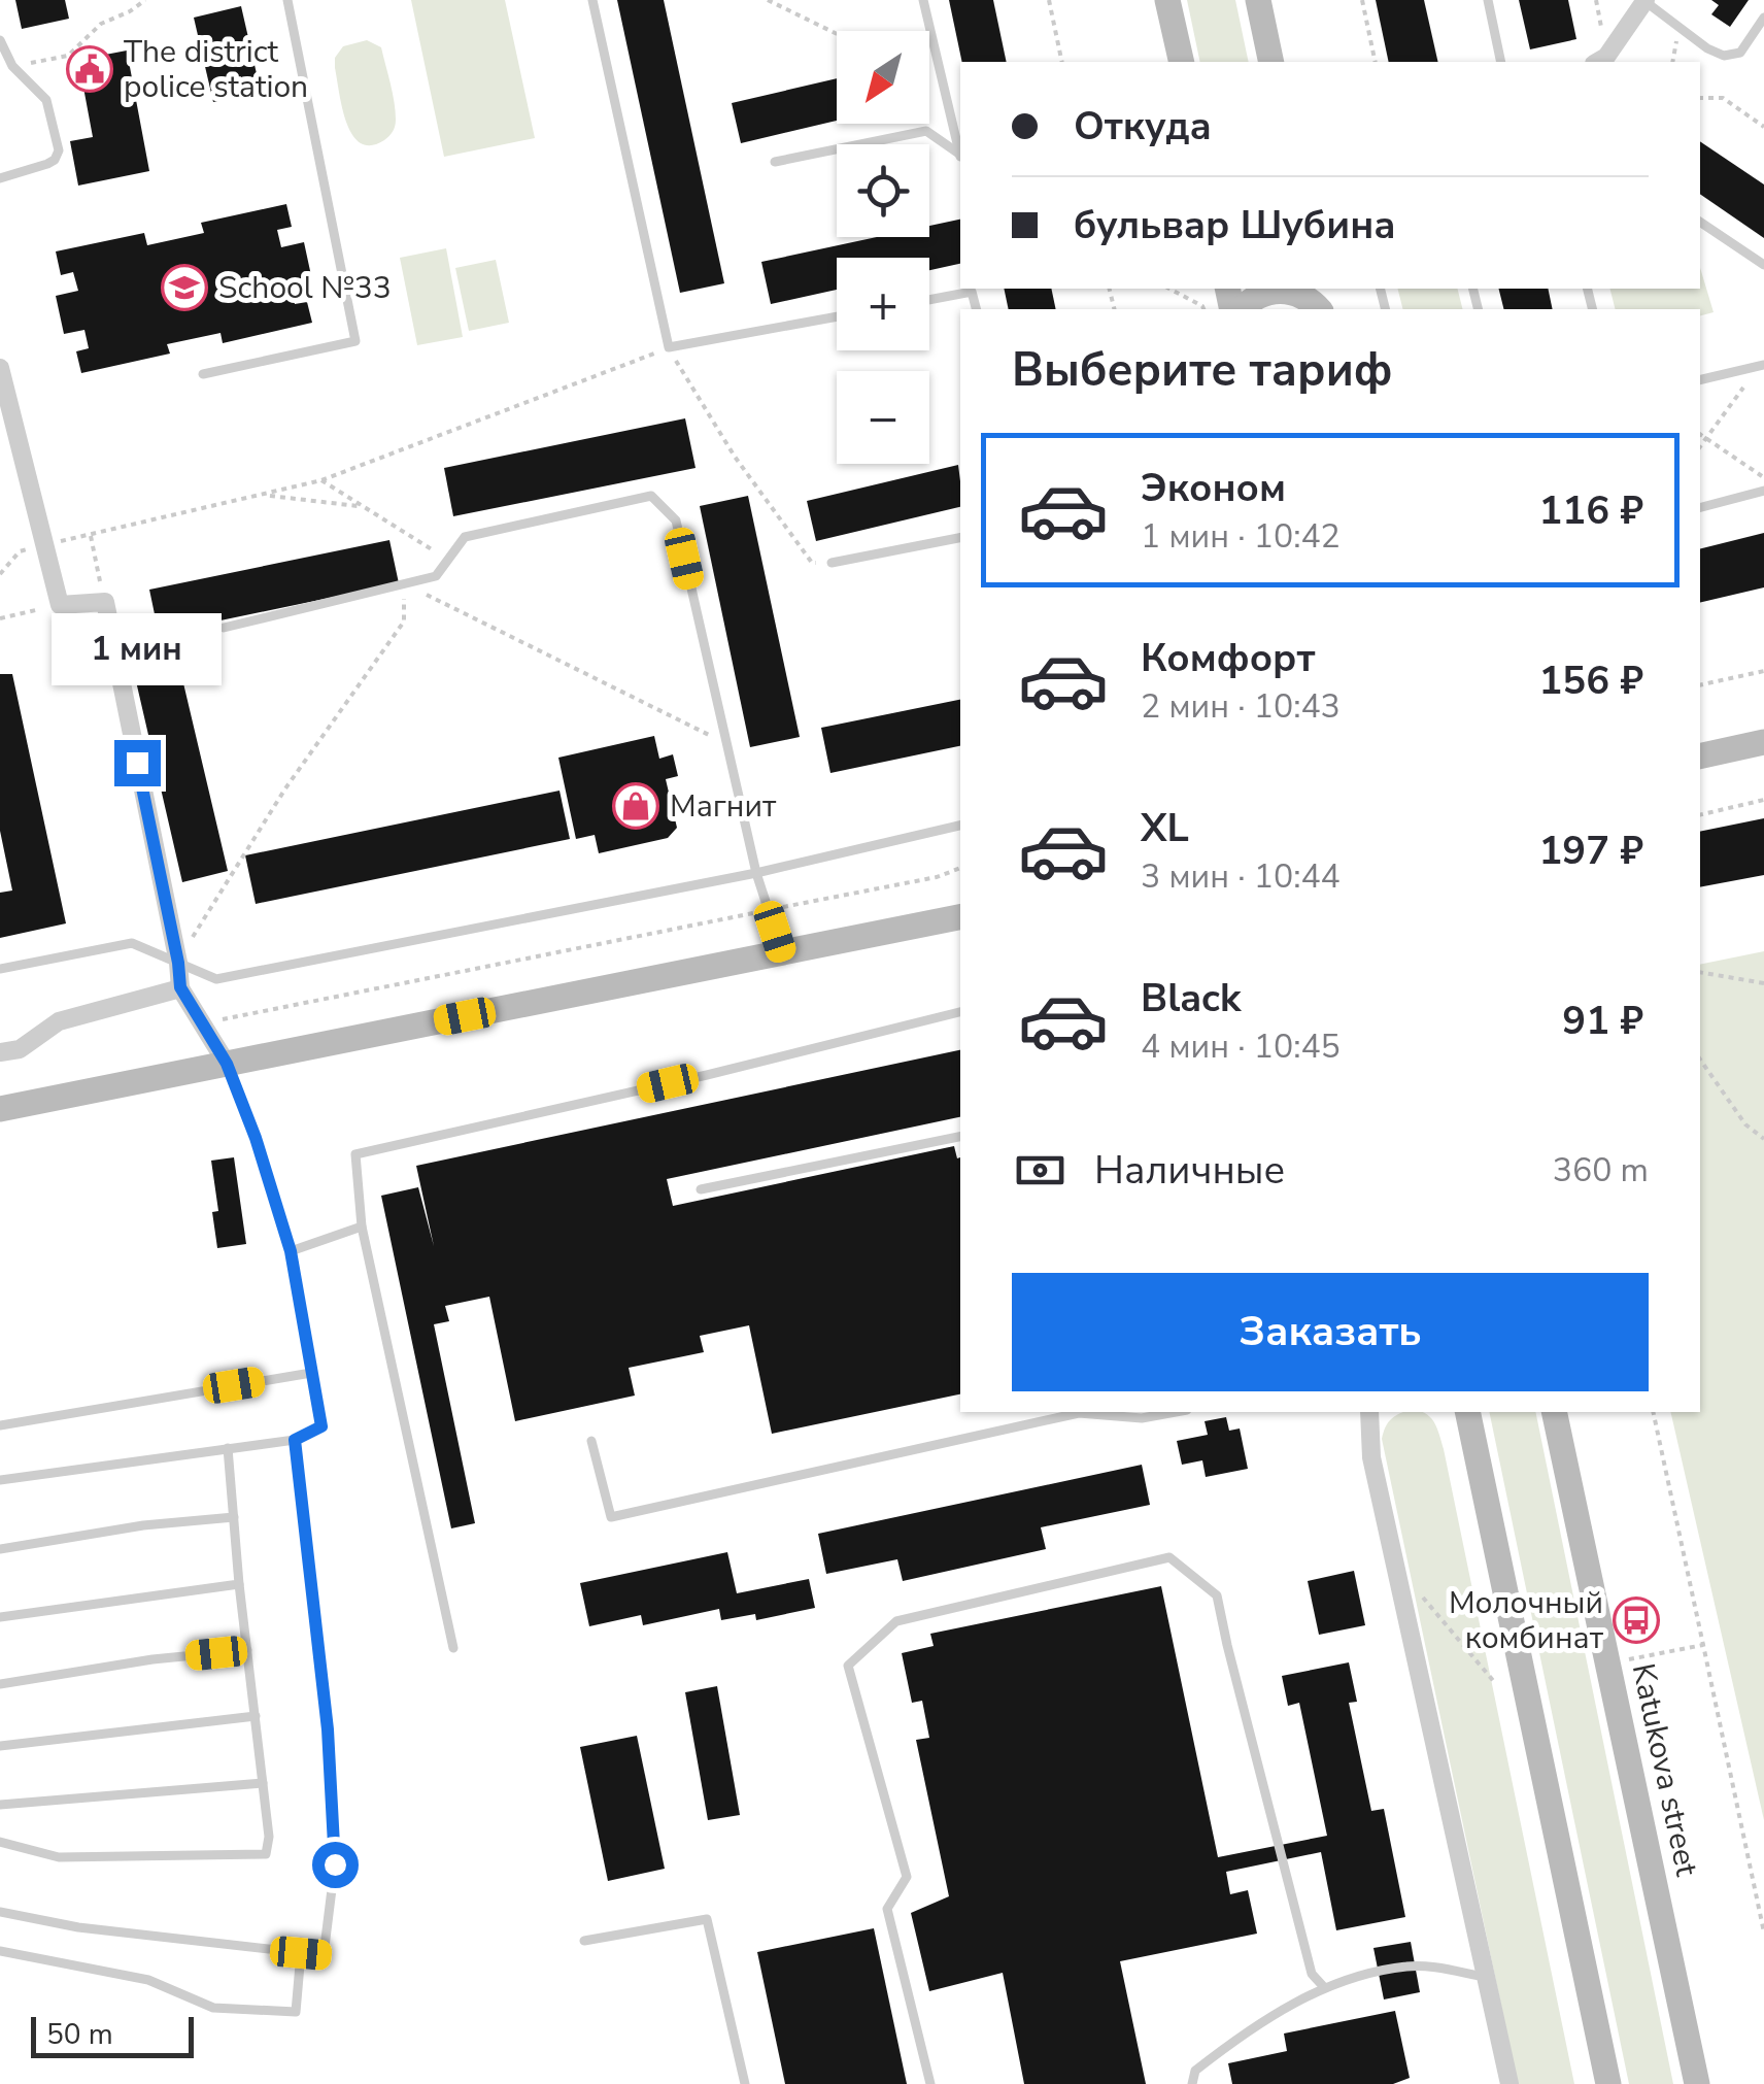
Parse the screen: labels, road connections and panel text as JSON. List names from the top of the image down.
{
  "streets": {
    "main road": ["Katukova street"]
  },
  "places": {
    "public building": ["The district police station"],
    "school or university": ["School №33"],
    "shop": ["Магнит"],
    "bus stop": ["Молочный комбинат"]
  },
  "scale_bar": "50 m",
  "north": "bottom left",
  "page": {
    "map_buttons": ["+", "−"],
    "banner": ["Откуда", "бульвар Шубина"],
    "heading": "Выберите тариф",
    "list": [
      {
        "name": "Эконом",
        "note": "1 мин · 10:42",
        "value": "116 ₽"
      },
      {
        "name": "Комфорт",
        "note": "2 мин · 10:43",
        "value": "156 ₽"
      },
      {
        "name": "XL",
        "note": "3 мин · 10:44",
        "value": "197 ₽"
      },
      {
        "name": "Black",
        "note": "4 мин · 10:45",
        "value": "91 ₽"
      }
    ],
    "bubble": "1 мин",
    "pay": ["Наличные", "360 m"],
    "buttons": "Заказать",
    "scale": "50 m"
  }
}
